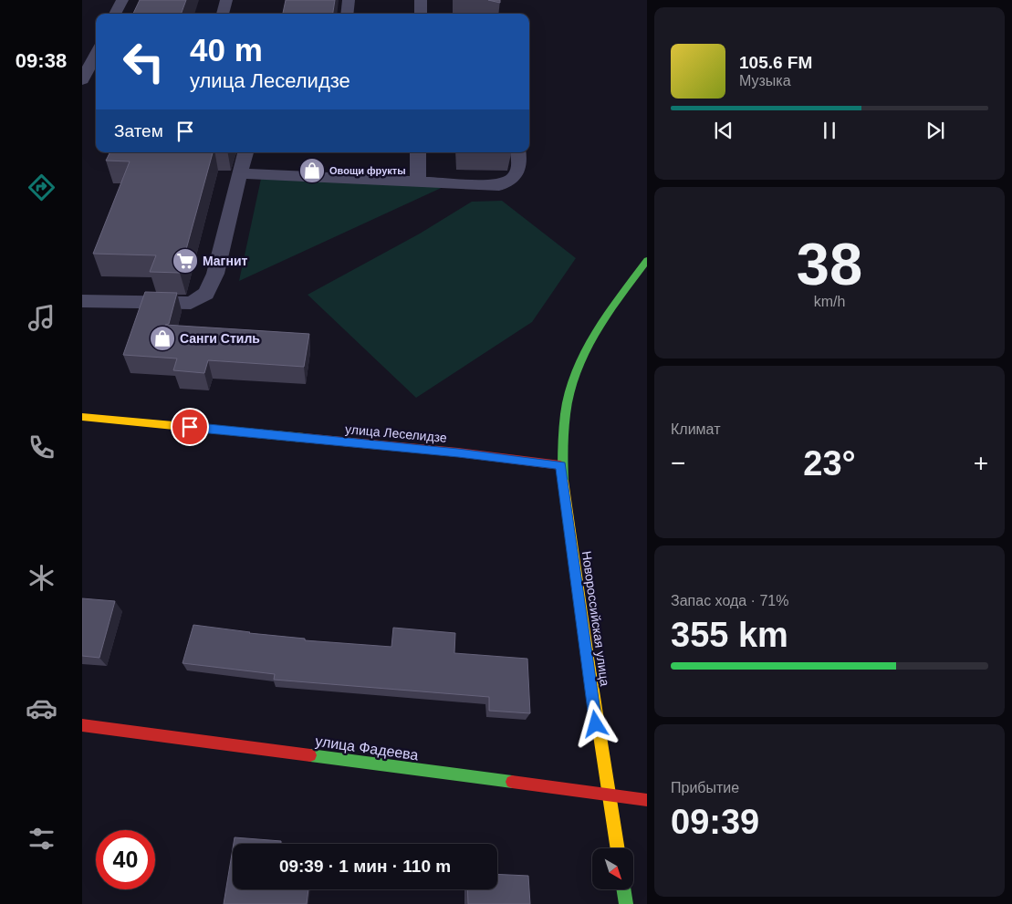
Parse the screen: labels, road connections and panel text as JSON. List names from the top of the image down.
{
  "streets": {
    "street": ["улица Леселидзе", "Новороссийская улица", "улица Фадеева"]
  },
  "crossings": [
    ["улица Леселидзе", "Новороссийская улица"],
    ["Новороссийская улица", "улица Фадеева"]
  ],
  "places": {
    "shop": ["Овощи фрукты", "Санги Стиль"],
    "supermarket": ["Магнит"]
  },
  "north": "bottom right",
  "page": {
    "tabs": "09:38",
    "turn": ["40 m", "улица Леселидзе"],
    "song": ["105.6 FM", "Музыка"],
    "then": "Затем",
    "tile": [
      ["38", "km/h"],
      "Климат",
      ["Запас хода · 71%", "355 km"],
      ["Прибытие", "09:39"]
    ],
    "heat": ["−", "23°", "+"],
    "limit": "40",
    "trip": "09:39 · 1 мин · 110 m"
  }
}
